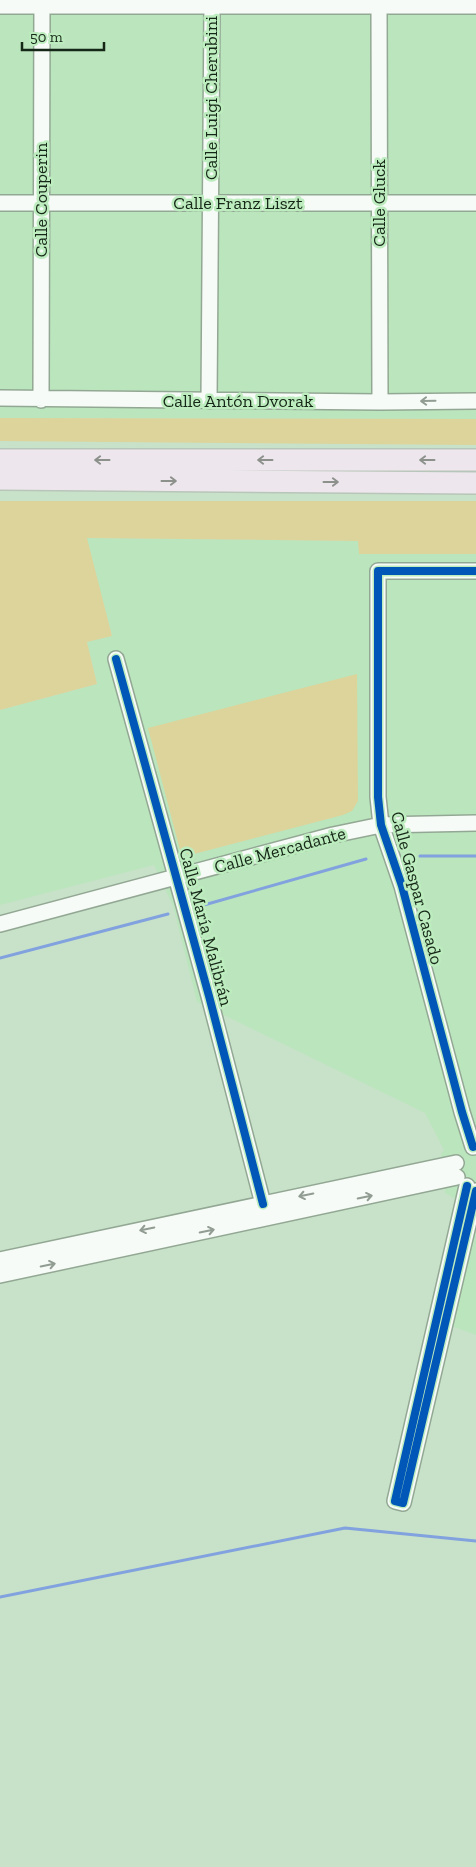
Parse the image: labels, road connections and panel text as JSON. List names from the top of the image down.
{
  "streets": {
    "street": [
      "Calle Luigi Cherubini",
      "Calle Couperin",
      "Calle Franz Liszt",
      "Calle Gluck",
      "Calle Antón Dvorak",
      "Calle Mercadante",
      "Calle Gaspar Casado",
      "Calle María Malibrán"
    ]
  },
  "crossings": [
    ["Calle Luigi Cherubini", "Calle Franz Liszt"],
    ["Calle Luigi Cherubini", "Calle Antón Dvorak"],
    ["Calle Couperin", "Calle Franz Liszt"],
    ["Calle Couperin", "Calle Antón Dvorak"],
    ["Calle Franz Liszt", "Calle Gluck"],
    ["Calle Gluck", "Calle Antón Dvorak"],
    ["Calle Mercadante", "Calle Gaspar Casado"],
    ["Calle Mercadante", "Calle María Malibrán"]
  ],
  "scale_bar": "50 m"
}
